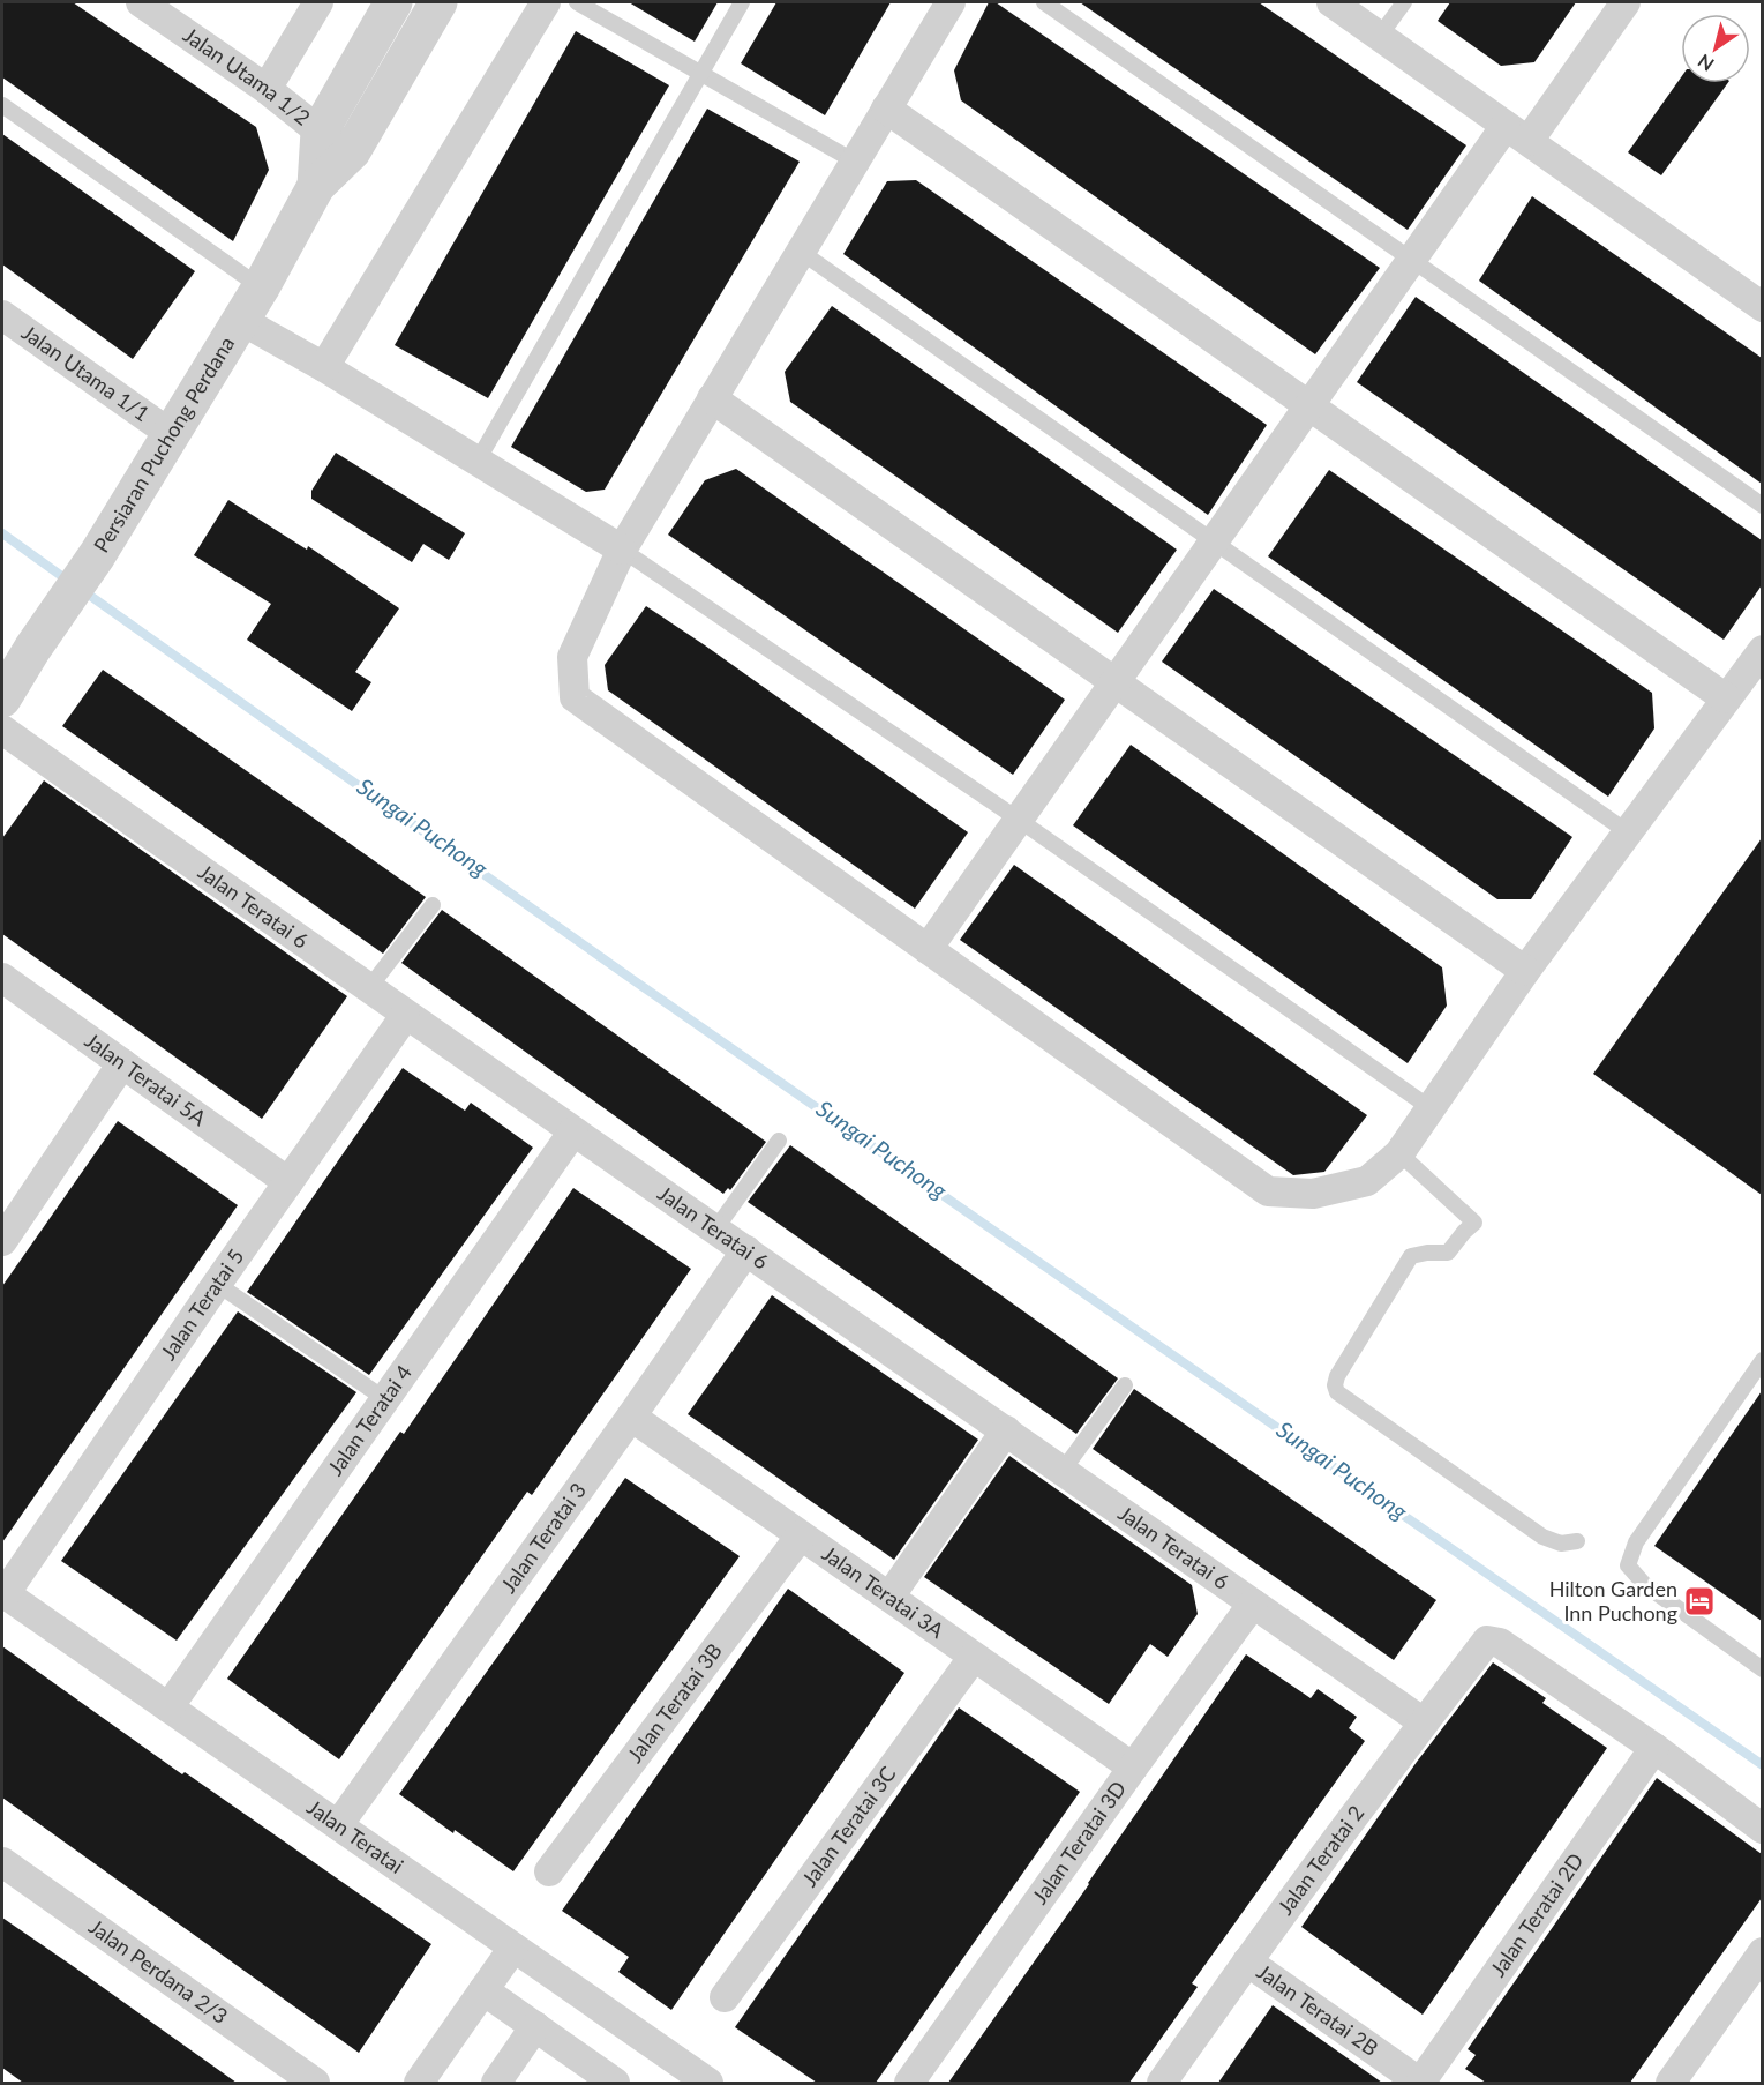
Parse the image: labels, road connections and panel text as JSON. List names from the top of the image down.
{
  "streets": {
    "street": [
      "Jalan Utama 1/2",
      "Jalan Utama 1/1",
      "Persiaran Puchong Perdana",
      "Jalan Teratai 6",
      "Jalan Teratai 5A",
      "Jalan Teratai 5",
      "Jalan Teratai 4",
      "Jalan Teratai 3",
      "Jalan Teratai 3A",
      "Jalan Teratai 3B",
      "Jalan Teratai 3C",
      "Jalan Teratai",
      "Jalan Teratai 3D",
      "Jalan Teratai 2",
      "Jalan Teratai 2D",
      "Jalan Perdana 2/3",
      "Jalan Teratai 2B"
    ]
  },
  "crossings": [
    ["Jalan Utama 1/2", "Persiaran Puchong Perdana"],
    ["Jalan Utama 1/1", "Persiaran Puchong Perdana"],
    ["Jalan Teratai 6", "Jalan Teratai 5"],
    ["Jalan Teratai 6", "Jalan Teratai 4"],
    ["Jalan Teratai 6", "Jalan Teratai 3"],
    ["Jalan Teratai 6", "Jalan Teratai 3D"],
    ["Jalan Teratai 6", "Jalan Teratai 2"],
    ["Jalan Teratai 5A", "Jalan Teratai 5"],
    ["Jalan Teratai 5", "Jalan Teratai"],
    ["Jalan Teratai 4", "Jalan Teratai"],
    ["Jalan Teratai 3", "Jalan Teratai 3A"],
    ["Jalan Teratai 3", "Jalan Teratai"],
    ["Jalan Teratai 3A", "Jalan Teratai 3B"],
    ["Jalan Teratai 3A", "Jalan Teratai 3C"],
    ["Jalan Teratai 3A", "Jalan Teratai 3D"],
    ["Jalan Teratai 2", "Jalan Teratai 2D"],
    ["Jalan Teratai 2", "Jalan Teratai 2B"],
    ["Jalan Teratai 2D", "Jalan Teratai 2B"]
  ],
  "water": ["Sungai Puchong"],
  "places": {
    "hotel": ["Hilton Garden Inn Puchong"]
  },
  "north": "bottom left"
}
